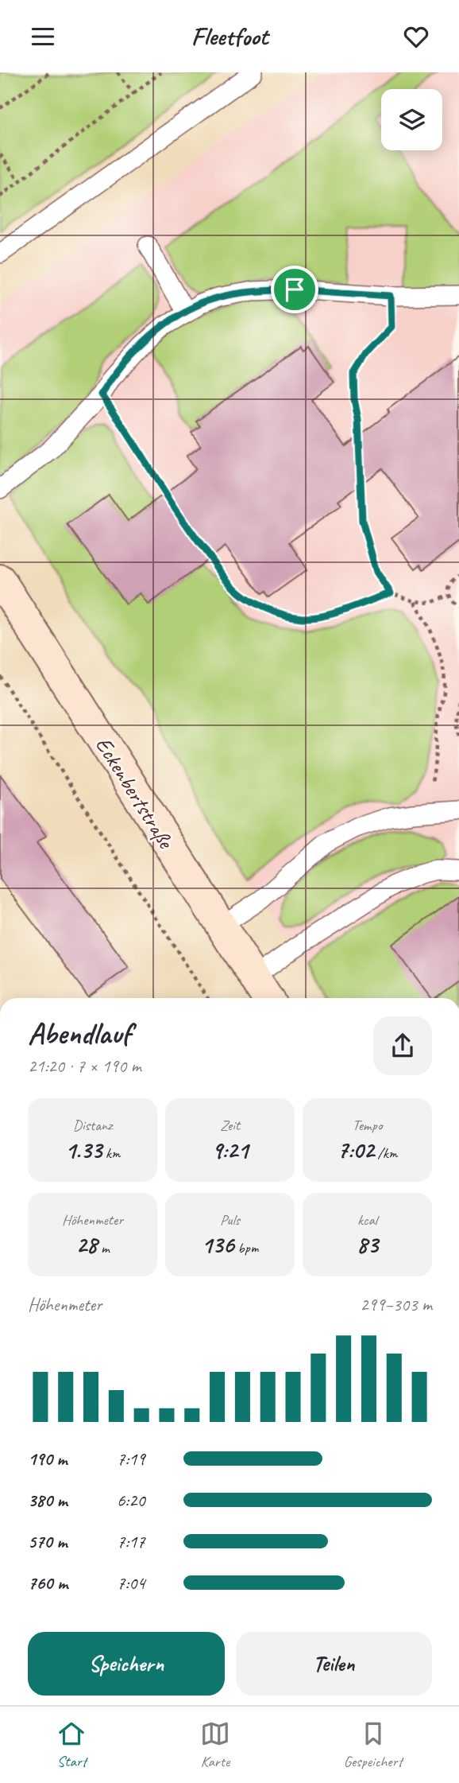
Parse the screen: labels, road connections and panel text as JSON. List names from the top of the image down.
{
  "streets": {
    "street": ["Eckenbertstraße"]
  },
  "page": {
    "header": "Fleetfoot",
    "heading": ["Abendlauf", "21:20 · 7 × 190 m"],
    "stats": [
      ["Distanz", "1.33 km"],
      ["Zeit", "9:21"],
      ["Tempo", "7:02 /km"],
      ["Höhenmeter", "28 m"],
      ["Puls", "136 bpm"],
      ["kcal", "83"]
    ],
    "chart": ["Höhenmeter", "299–303 m"],
    "list": [
      {
        "name": "190 m",
        "note": "7:19"
      },
      {
        "name": "380 m",
        "note": "6:20"
      },
      {
        "name": "570 m",
        "note": "7:17"
      },
      {
        "name": "760 m",
        "note": "7:04"
      }
    ],
    "buttons": ["Speichern", "Teilen"],
    "tabs": ["Start", "Karte", "Gespeichert"]
  }
}
